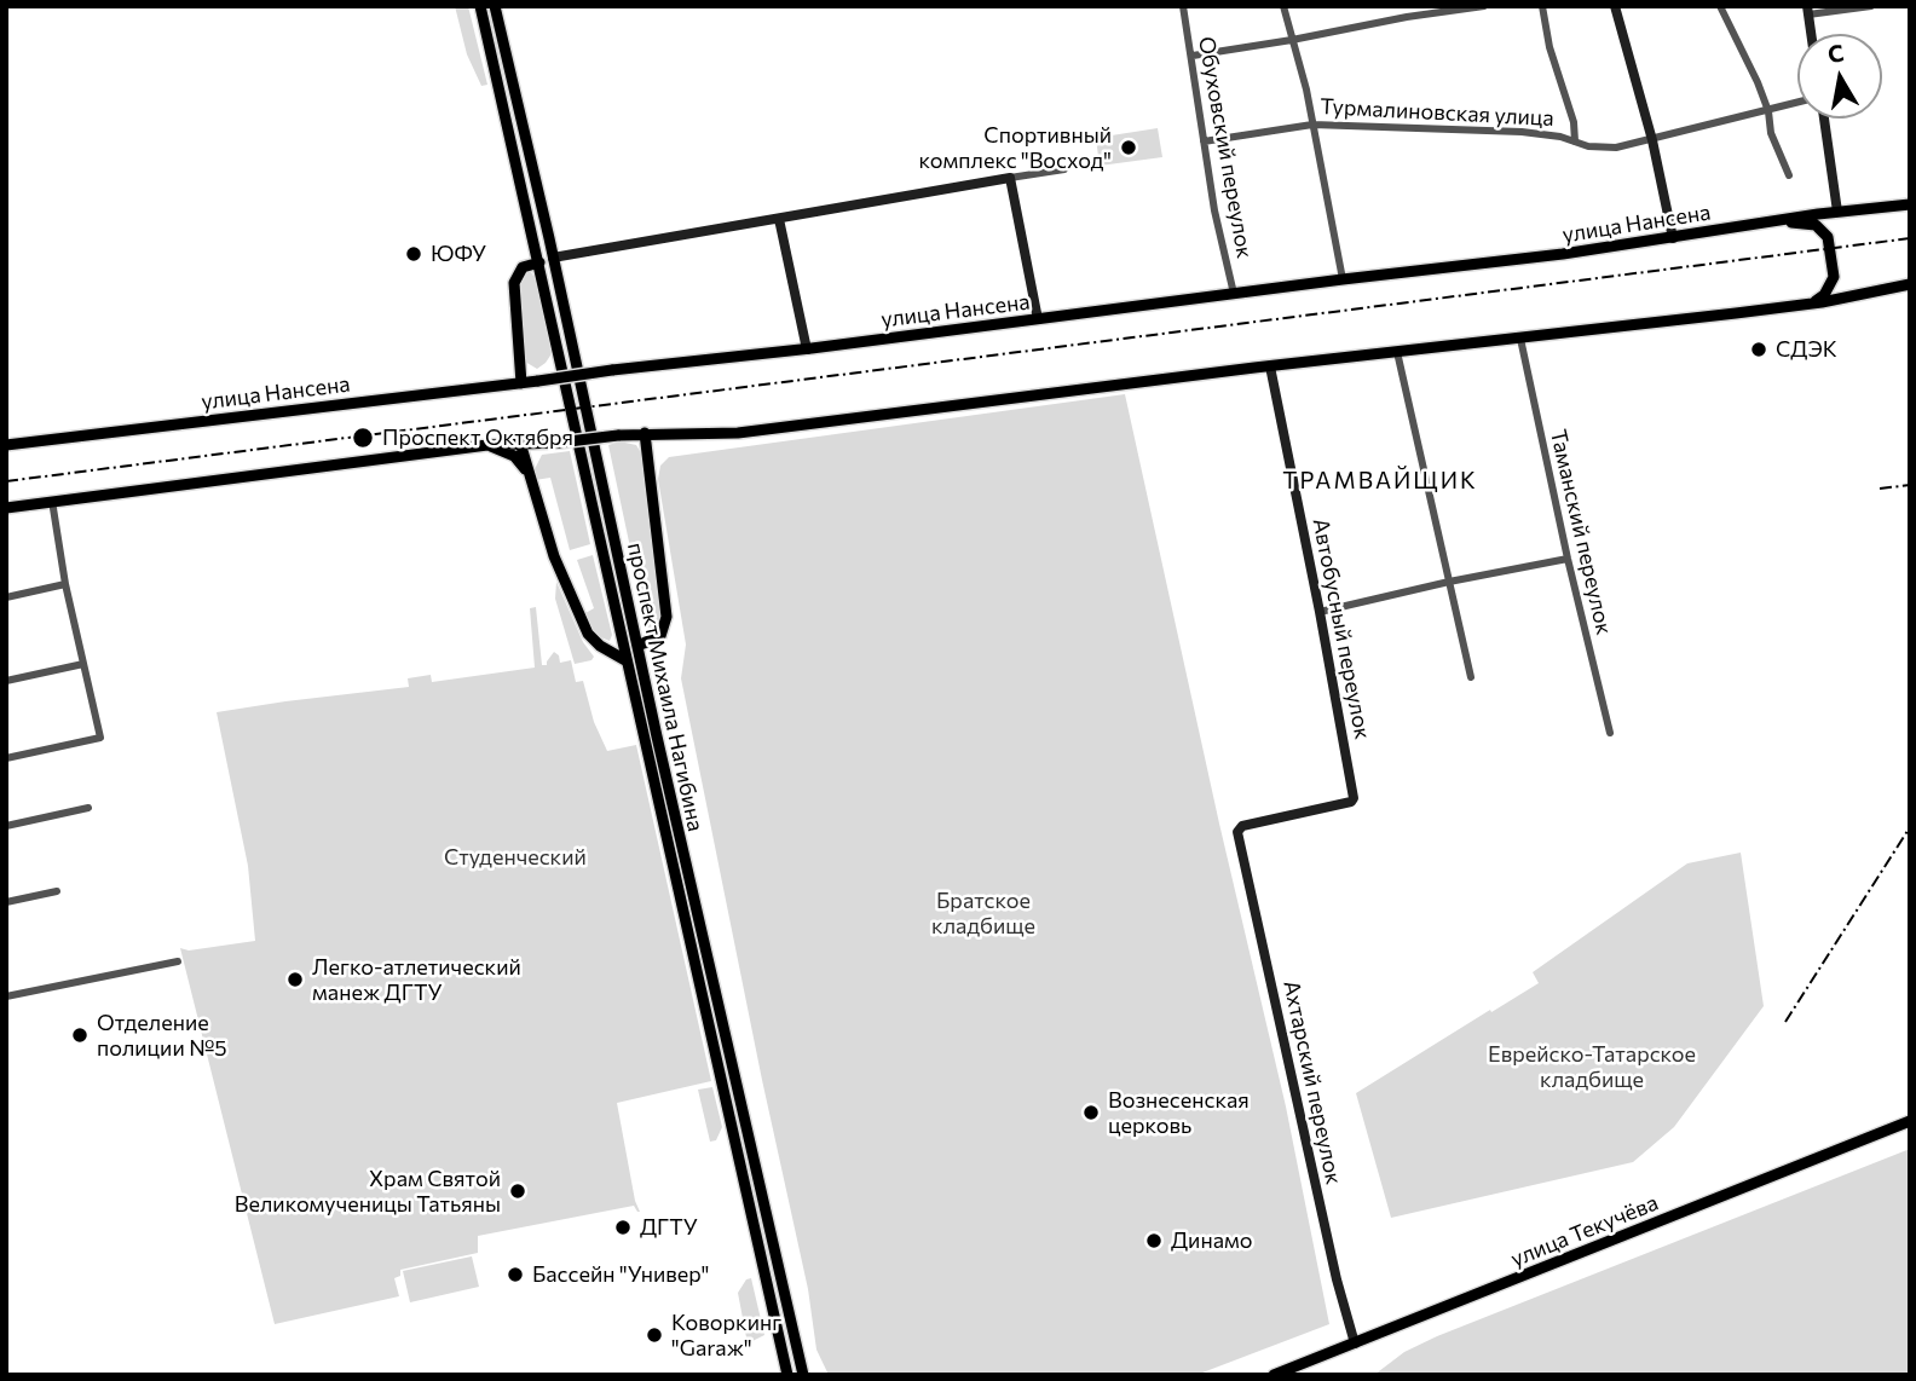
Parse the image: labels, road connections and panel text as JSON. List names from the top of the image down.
{
  "streets": {
    "main road": ["улица Нансена", "проспект Михаила Нагибина", "улица Текучёва"],
    "street": [
      "Турмалиновская улица",
      "Обуховский переулок",
      "Таманский переулок",
      "Автобусный переулок",
      "Ахтарский переулок"
    ]
  },
  "crossings": [
    ["Турмалиновская улица", "Обуховский переулок"],
    ["Обуховский переулок", "улица Нансена"],
    ["Автобусный переулок", "Ахтарский переулок"],
    ["Ахтарский переулок", "улица Текучёва"]
  ],
  "districts": ["ТРАМВАЙЩИК"],
  "parks": ["Студенческий", "Братское кладбище", "Еврейско-Татарское кладбище"],
  "places": [
    "Спортивный комплекс \"Восход\"",
    "ЮФУ",
    "СДЭК",
    "Проспект Октября",
    "Легко-атлетический манеж ДГТУ",
    "Отделение полиции №5",
    "Вознесенская церковь",
    "Храм Святой Великомученицы Татьяны",
    "ДГТУ",
    "Динамо",
    "Бассейн \"Универ\"",
    "Коворкинг \"Gаraж\""
  ],
  "north": "top"
}
